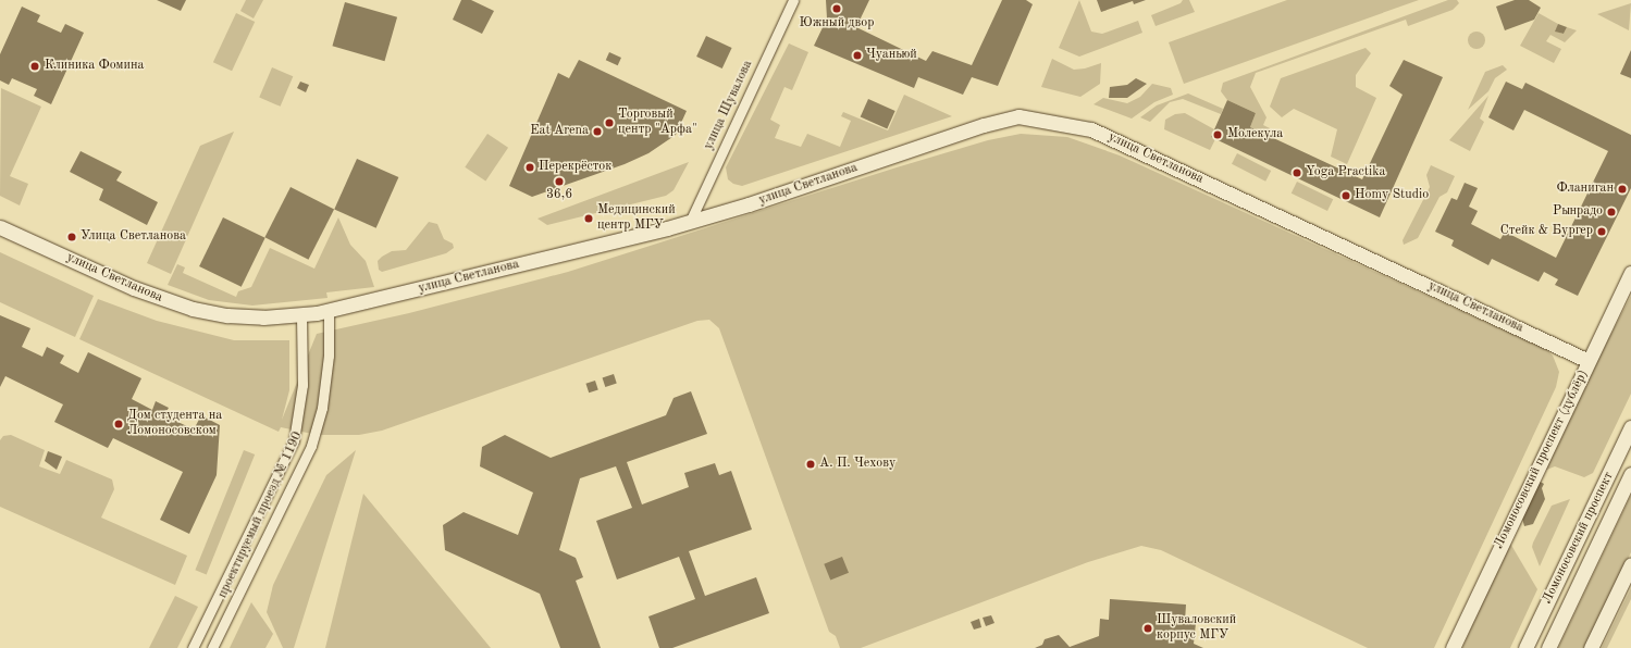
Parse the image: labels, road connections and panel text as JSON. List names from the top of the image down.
{
  "streets": {
    "street": [
      "улица Шувалова",
      "улица Светланова",
      "Ломоносовский проспект (дублёр)",
      "проектируемый проезд № 1190",
      "Ломоносовский проспект"
    ]
  },
  "crossings": [
    ["улица Шувалова", "улица Светланова"],
    ["улица Светланова", "Ломоносовский проспект (дублёр)"],
    ["улица Светланова", "проектируемый проезд № 1190"]
  ],
  "places": [
    "Южный двор",
    "Чуаньюй",
    "Клиника Фомина",
    "Торговый центр \"Арфа\"",
    "Eat Arena",
    "Молекула",
    "Перекрёсток",
    "Yoga Practika",
    "36,6",
    "Фланиган",
    "Homy Studio",
    "Рынрадо",
    "Медицинский центр МГУ",
    "Стейк & Бургер",
    "Улица Светланова",
    "Дом студента на Ломоносовском",
    "А. П. Чехову",
    "Шуваловский корпус МГУ"
  ]
}
